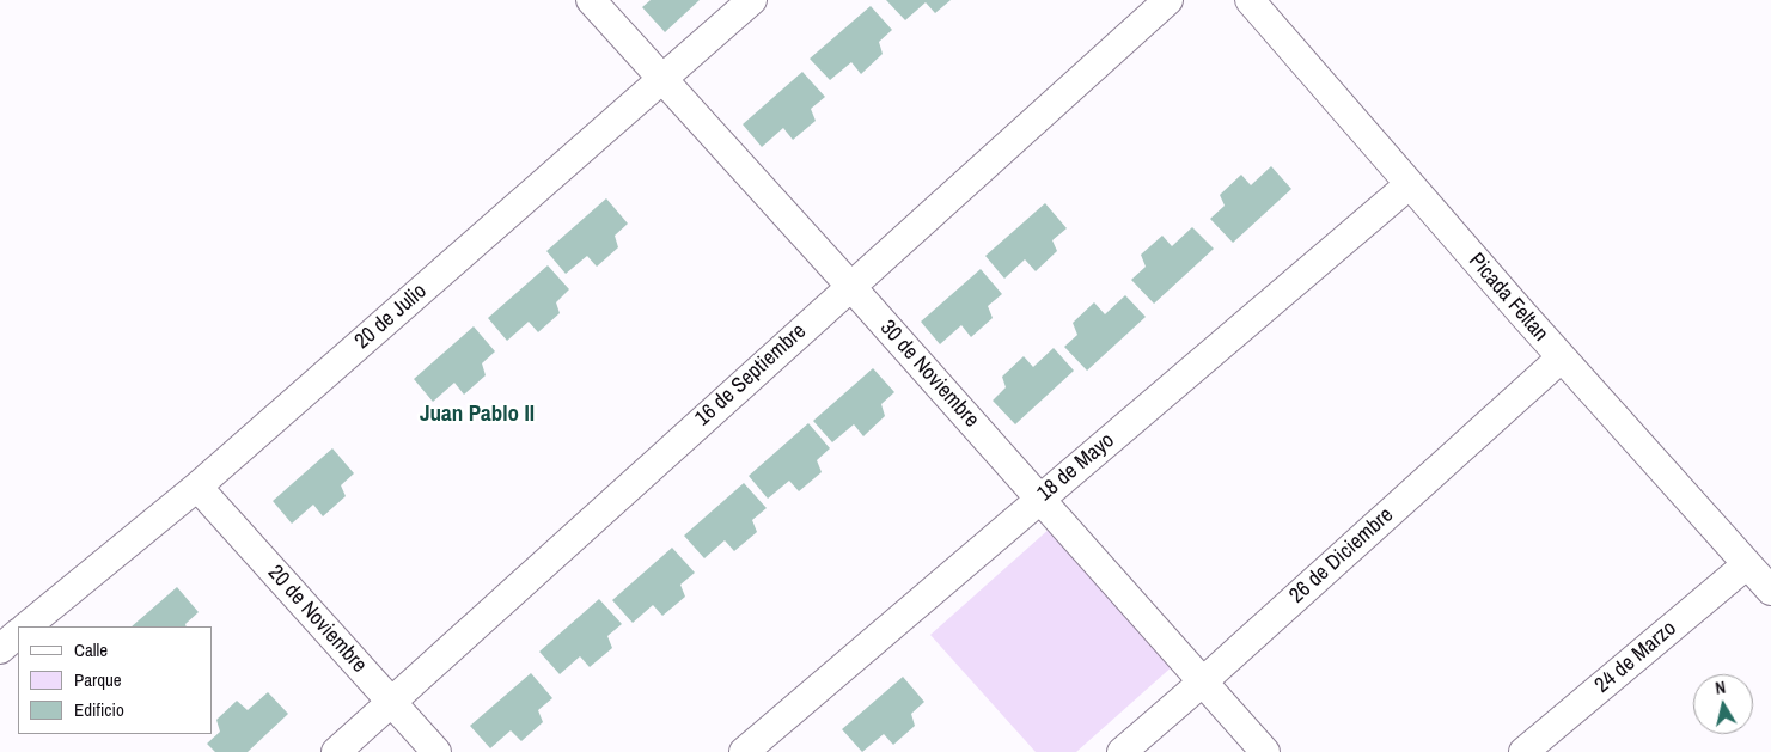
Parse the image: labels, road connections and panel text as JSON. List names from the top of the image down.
{
  "streets": {
    "street": [
      "Picada Feltan",
      "20 de Julio",
      "30 de Noviembre",
      "16 de Septiembre",
      "18 de Mayo",
      "26 de Diciembre",
      "20 de Noviembre",
      "24 de Marzo"
    ]
  },
  "crossings": [
    ["Picada Feltan", "18 de Mayo"],
    ["Picada Feltan", "26 de Diciembre"],
    ["Picada Feltan", "24 de Marzo"],
    ["20 de Julio", "30 de Noviembre"],
    ["20 de Julio", "20 de Noviembre"],
    ["30 de Noviembre", "16 de Septiembre"],
    ["30 de Noviembre", "18 de Mayo"],
    ["30 de Noviembre", "26 de Diciembre"],
    ["16 de Septiembre", "20 de Noviembre"]
  ],
  "districts": ["Juan Pablo II"],
  "legend": ["Calle", "Parque", "Edificio"],
  "north": "top"
}
